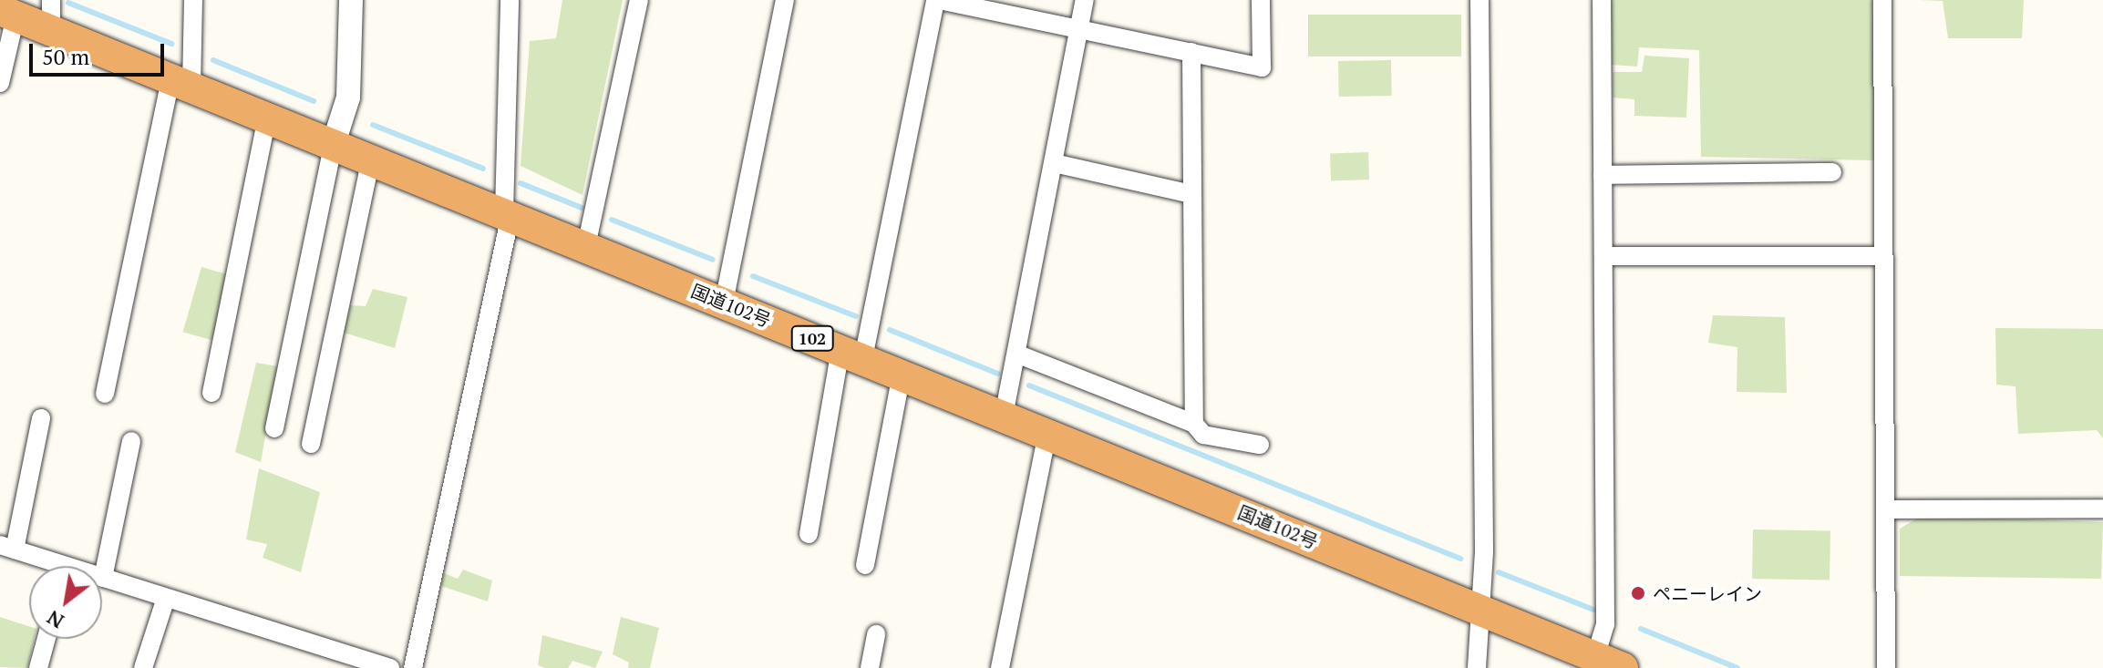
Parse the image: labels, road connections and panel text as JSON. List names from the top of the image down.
{
  "streets": {
    "highway": ["国道102号", "102"]
  },
  "places": ["ペニーレイン"],
  "scale_bar": "50 m",
  "north": "bottom left"
}
